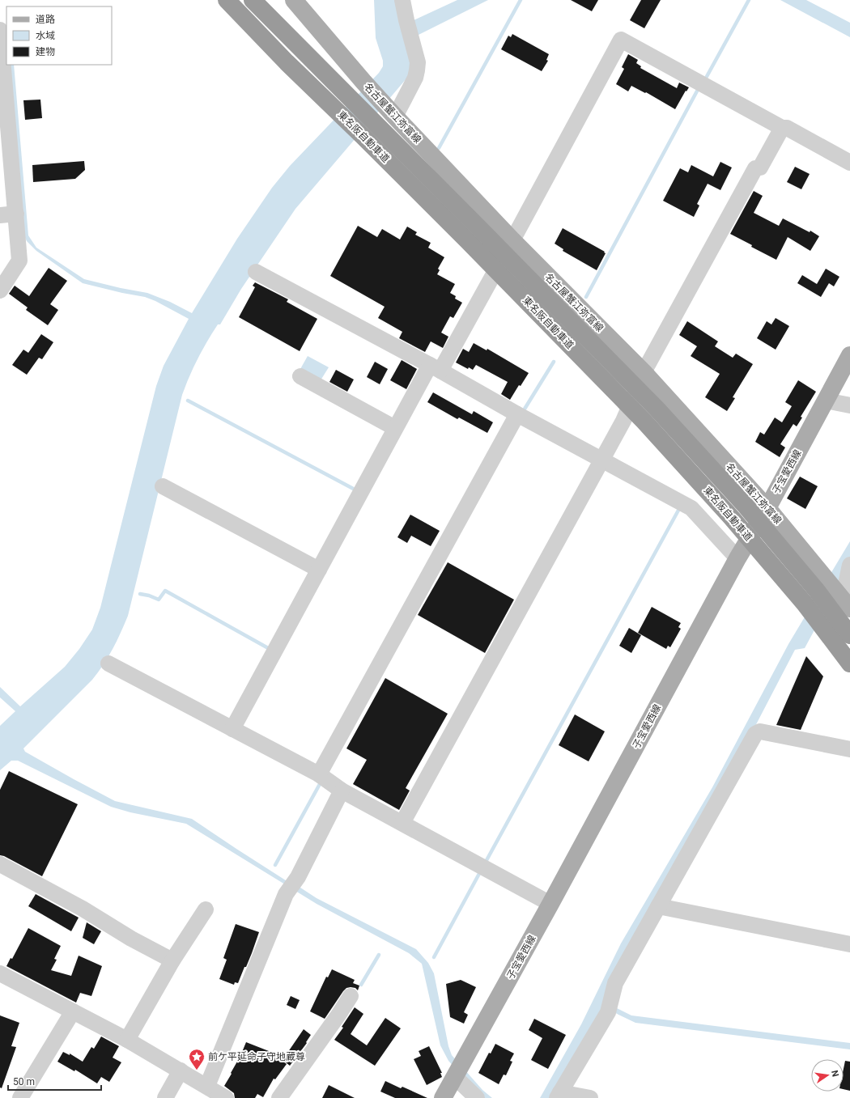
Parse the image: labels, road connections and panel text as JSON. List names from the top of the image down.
{
  "streets": {
    "highway": ["東名阪自動車道"],
    "main road": ["名古屋蟹江弥富線", "子宝愛西線"]
  },
  "crossings": [
    ["名古屋蟹江弥富線", "子宝愛西線"]
  ],
  "places": {
    "place": ["前ケ平延命子守地蔵尊"]
  },
  "legend": ["道路", "水域", "建物"],
  "scale_bar": "50 m",
  "north": "right"
}
